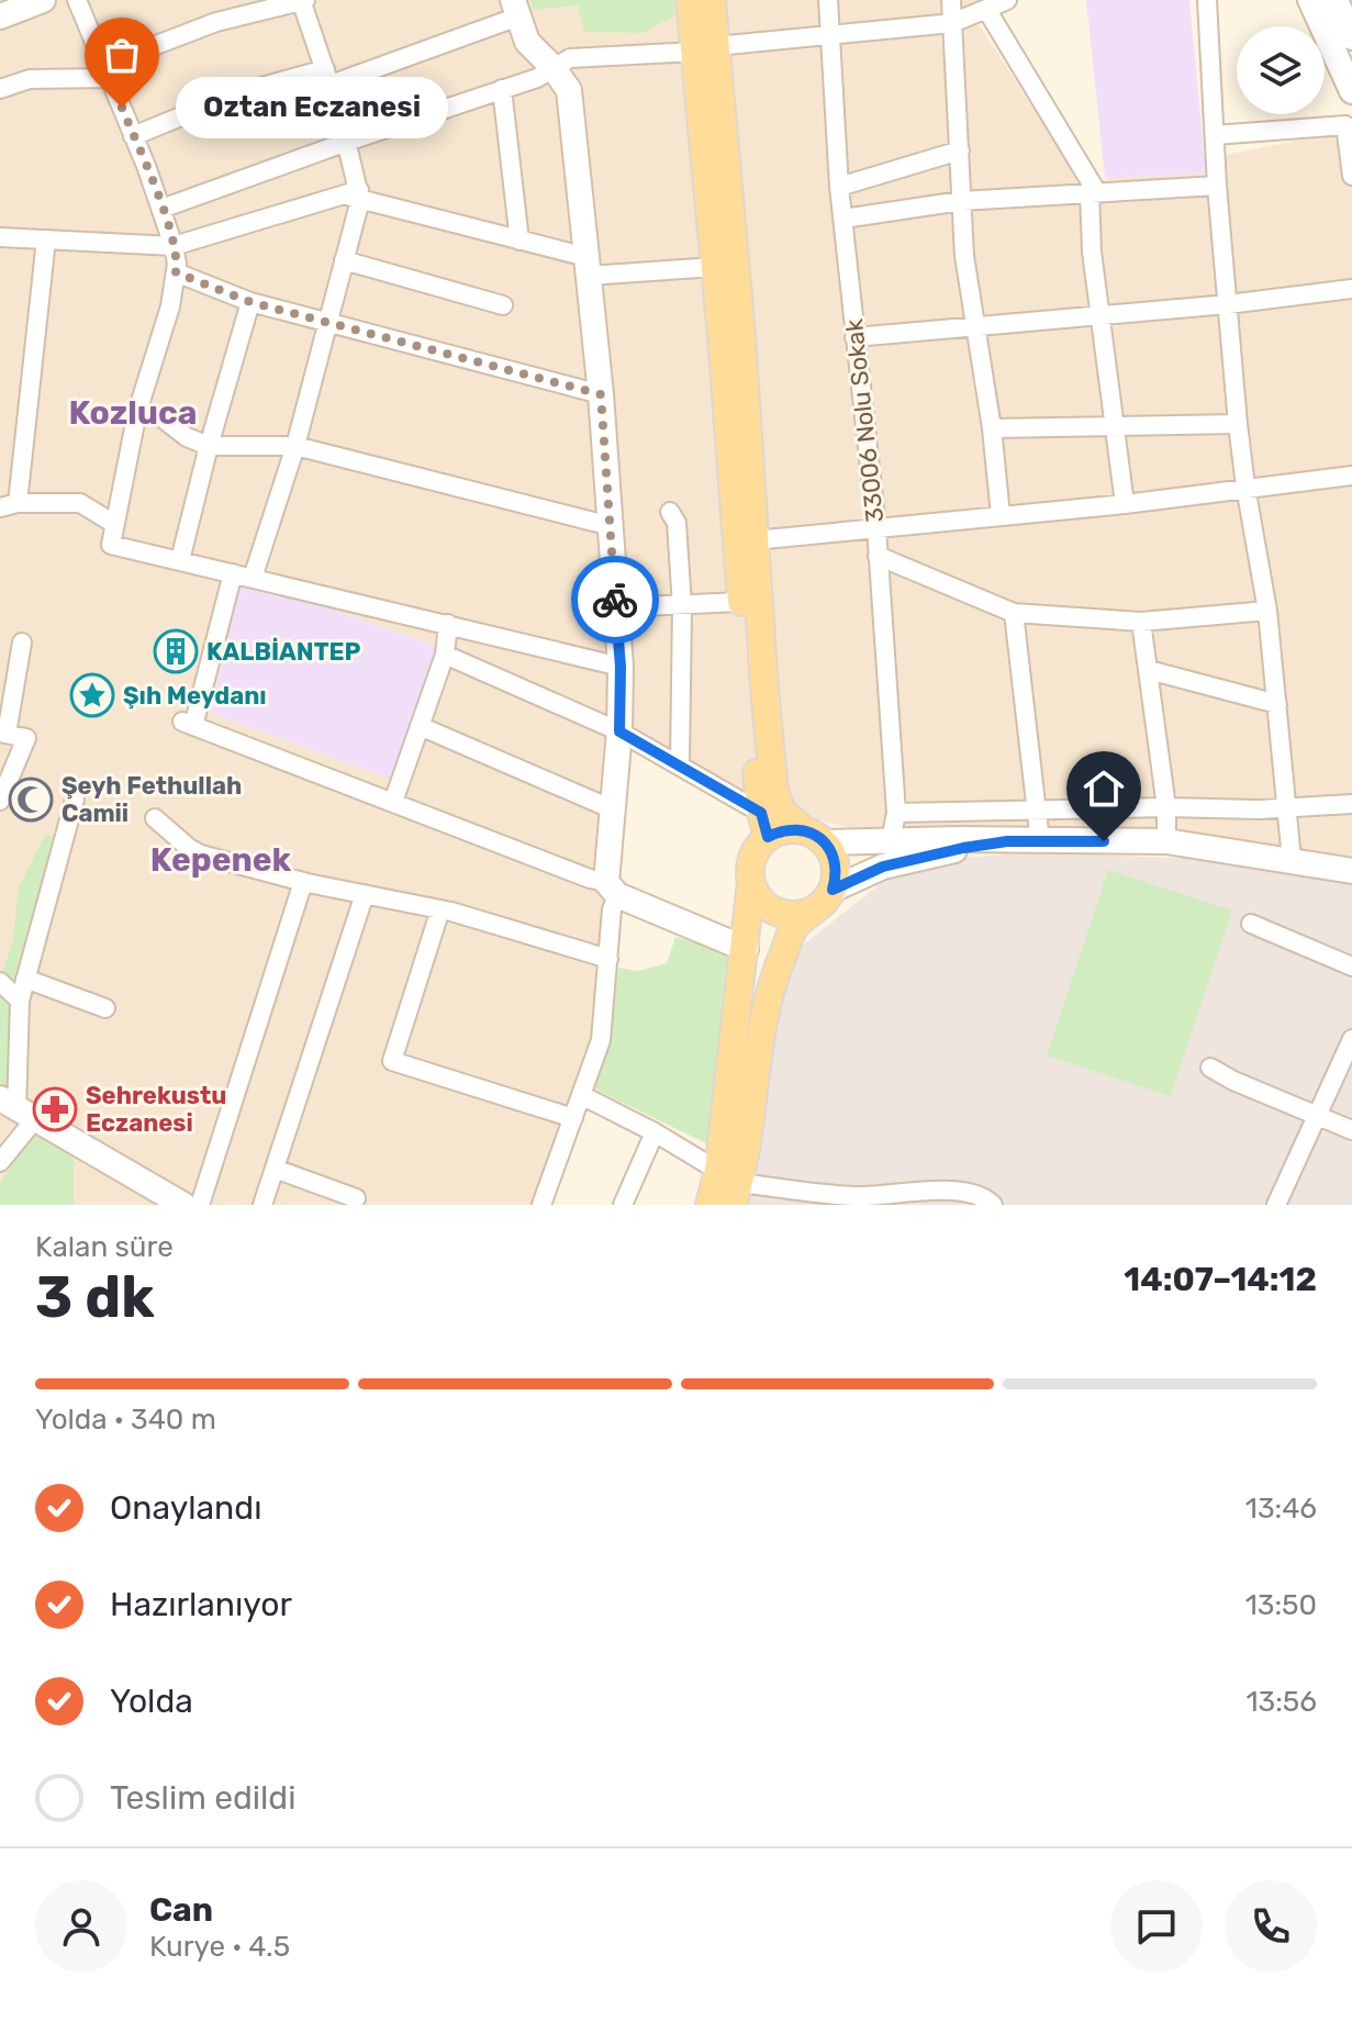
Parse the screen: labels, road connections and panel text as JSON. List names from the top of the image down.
{
  "streets": {
    "street": ["33006 Nolu Sokak"]
  },
  "districts": ["Kozluca", "Kepenek"],
  "places": {
    "other": ["Oztan Eczanesi"],
    "building": ["KALBİANTEP"],
    "place": ["Şıh Meydanı"],
    "mosque": ["Şeyh Fethullah Camii"],
    "pharmacy": ["Sehrekustu Eczanesi"]
  },
  "page": {
    "bubble": "Oztan Eczanesi",
    "heading": ["3 dk", "Kalan süre", "14:07–14:12"],
    "panel": ["Can", "Kurye · 4.5"],
    "bar": "Yolda · 340 m",
    "list": [
      ["Onaylandı", "13:46"],
      ["Hazırlanıyor", "13:50"],
      ["Yolda", "13:56"],
      "Teslim edildi"
    ]
  }
}
